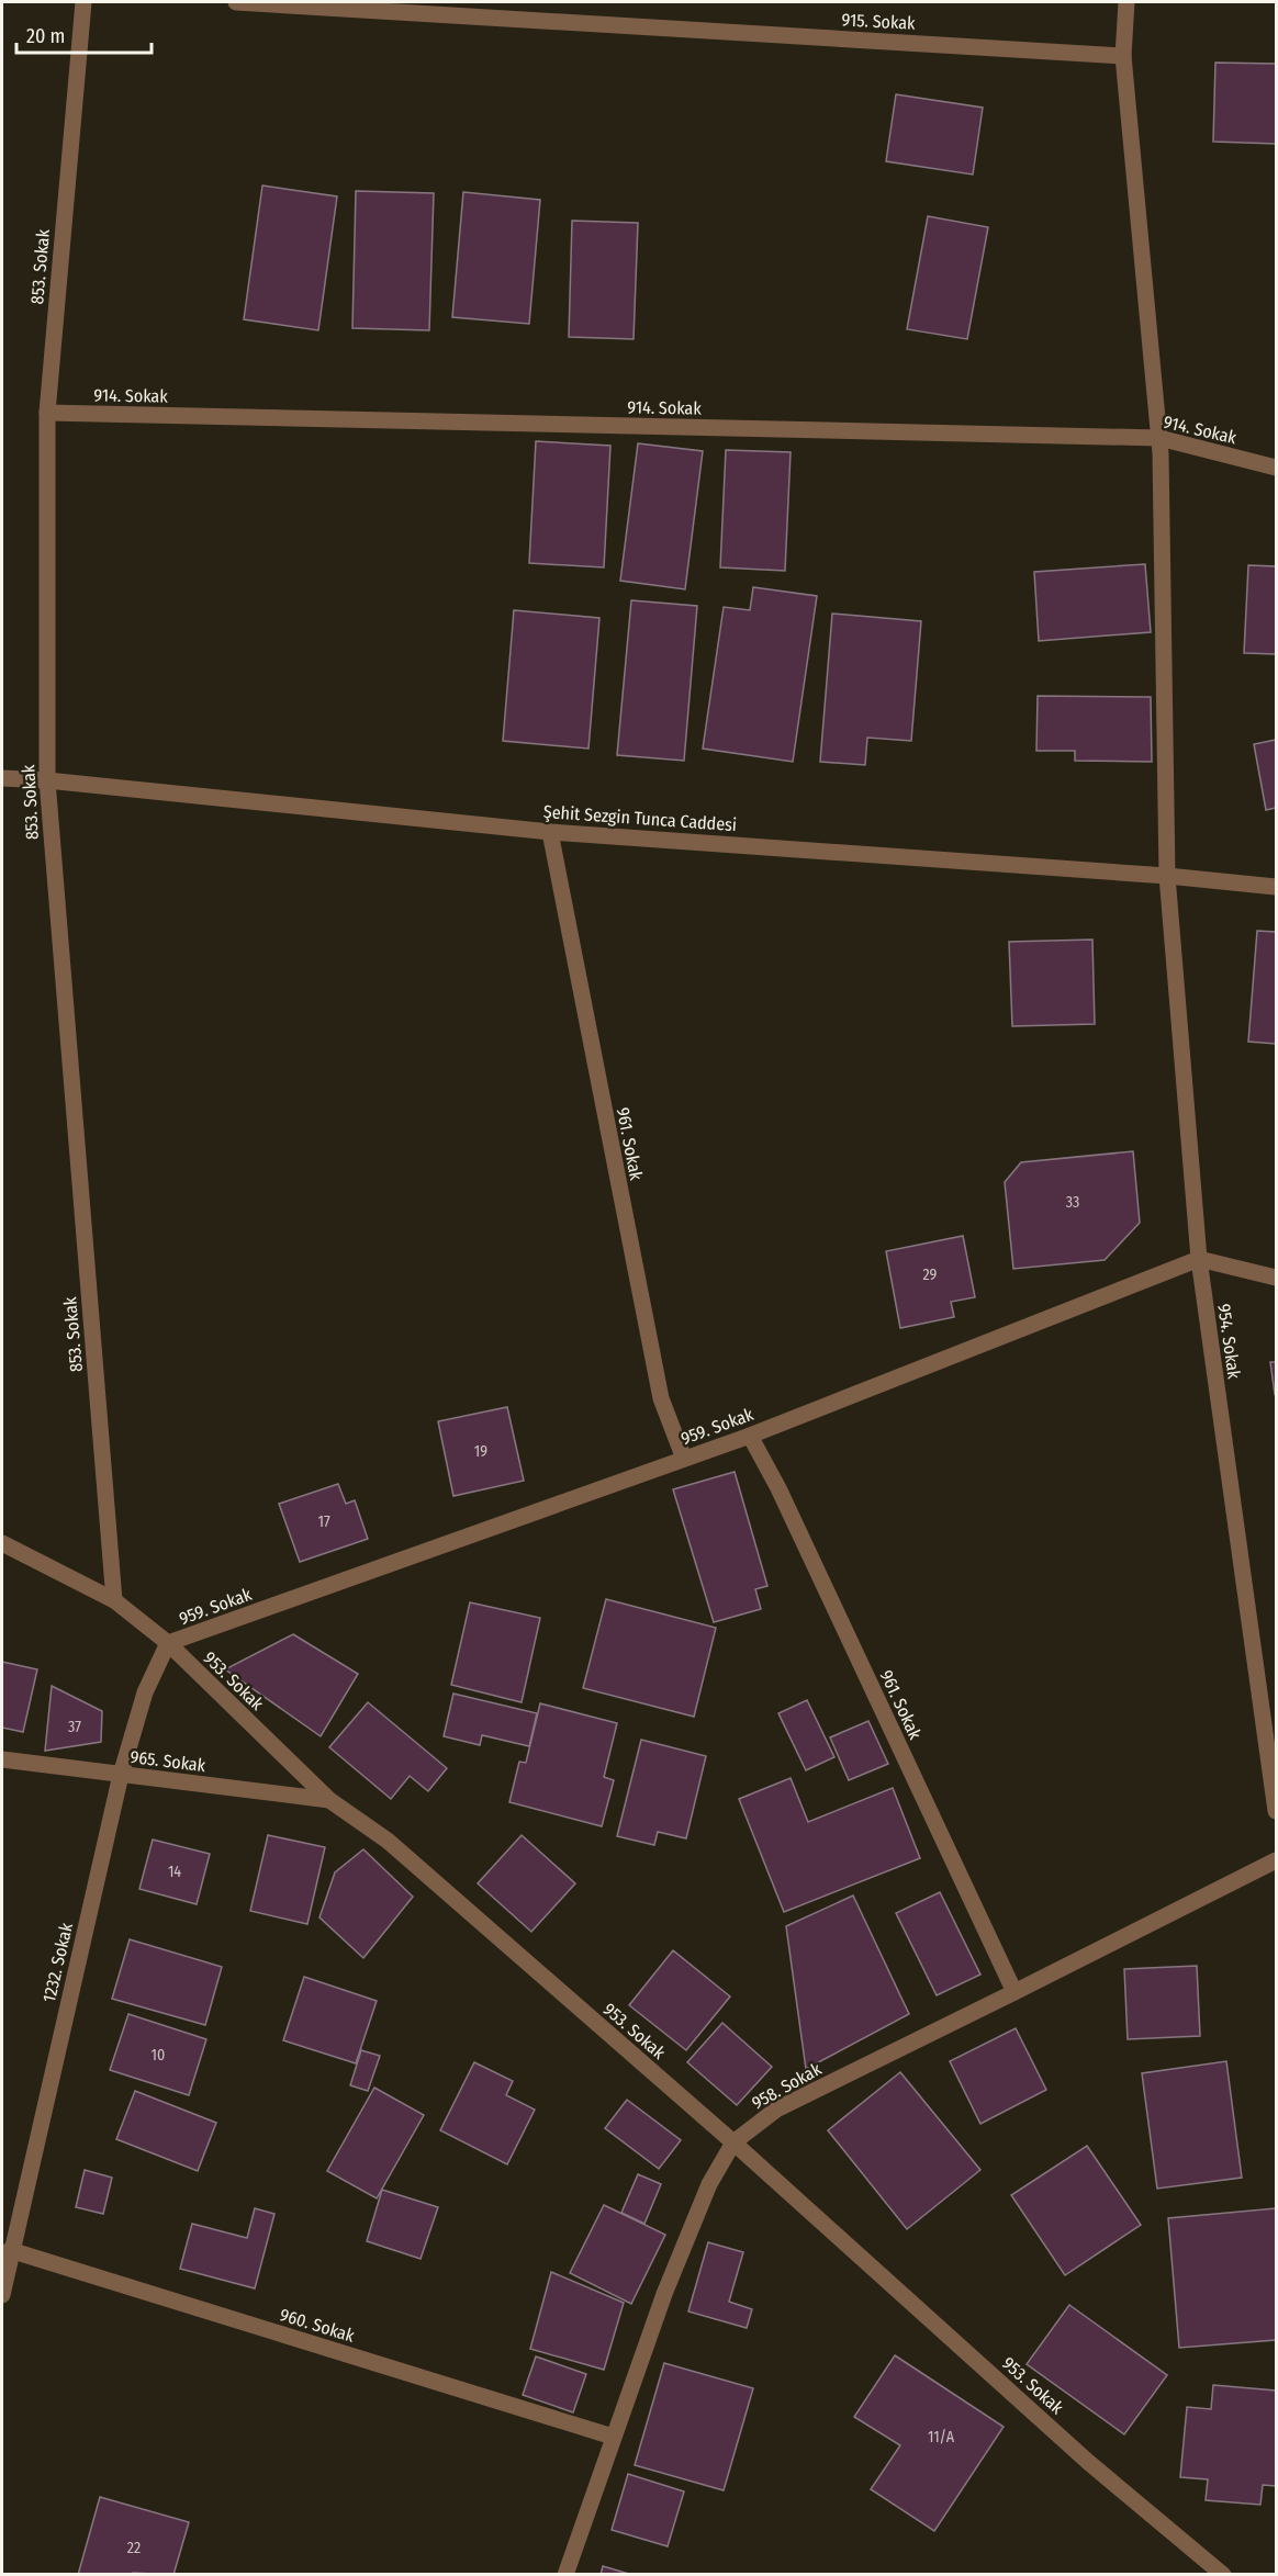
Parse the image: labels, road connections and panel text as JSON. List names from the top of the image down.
{
  "streets": {
    "street": [
      "915. Sokak",
      "853. Sokak",
      "914. Sokak",
      "Şehit Sezgin Tunca Caddesi",
      "961. Sokak",
      "954. Sokak",
      "959. Sokak",
      "953. Sokak",
      "965. Sokak",
      "1232. Sokak",
      "958. Sokak",
      "960. Sokak"
    ]
  },
  "crossings": [
    ["915. Sokak", "954. Sokak"],
    ["853. Sokak", "914. Sokak"],
    ["853. Sokak", "Şehit Sezgin Tunca Caddesi"],
    ["853. Sokak", "953. Sokak"],
    ["914. Sokak", "954. Sokak"],
    ["Şehit Sezgin Tunca Caddesi", "961. Sokak"],
    ["Şehit Sezgin Tunca Caddesi", "954. Sokak"],
    ["961. Sokak", "959. Sokak"],
    ["961. Sokak", "958. Sokak"],
    ["954. Sokak", "959. Sokak"],
    ["959. Sokak", "953. Sokak"],
    ["959. Sokak", "1232. Sokak"],
    ["953. Sokak", "965. Sokak"],
    ["953. Sokak", "1232. Sokak"],
    ["953. Sokak", "958. Sokak"],
    ["965. Sokak", "1232. Sokak"],
    ["1232. Sokak", "960. Sokak"],
    ["958. Sokak", "960. Sokak"]
  ],
  "house_numbers": [
    "33",
    "29",
    "19",
    "17",
    "37",
    "14",
    "10",
    "11/A",
    "22"
  ],
  "scale_bar": "20 m"
}
